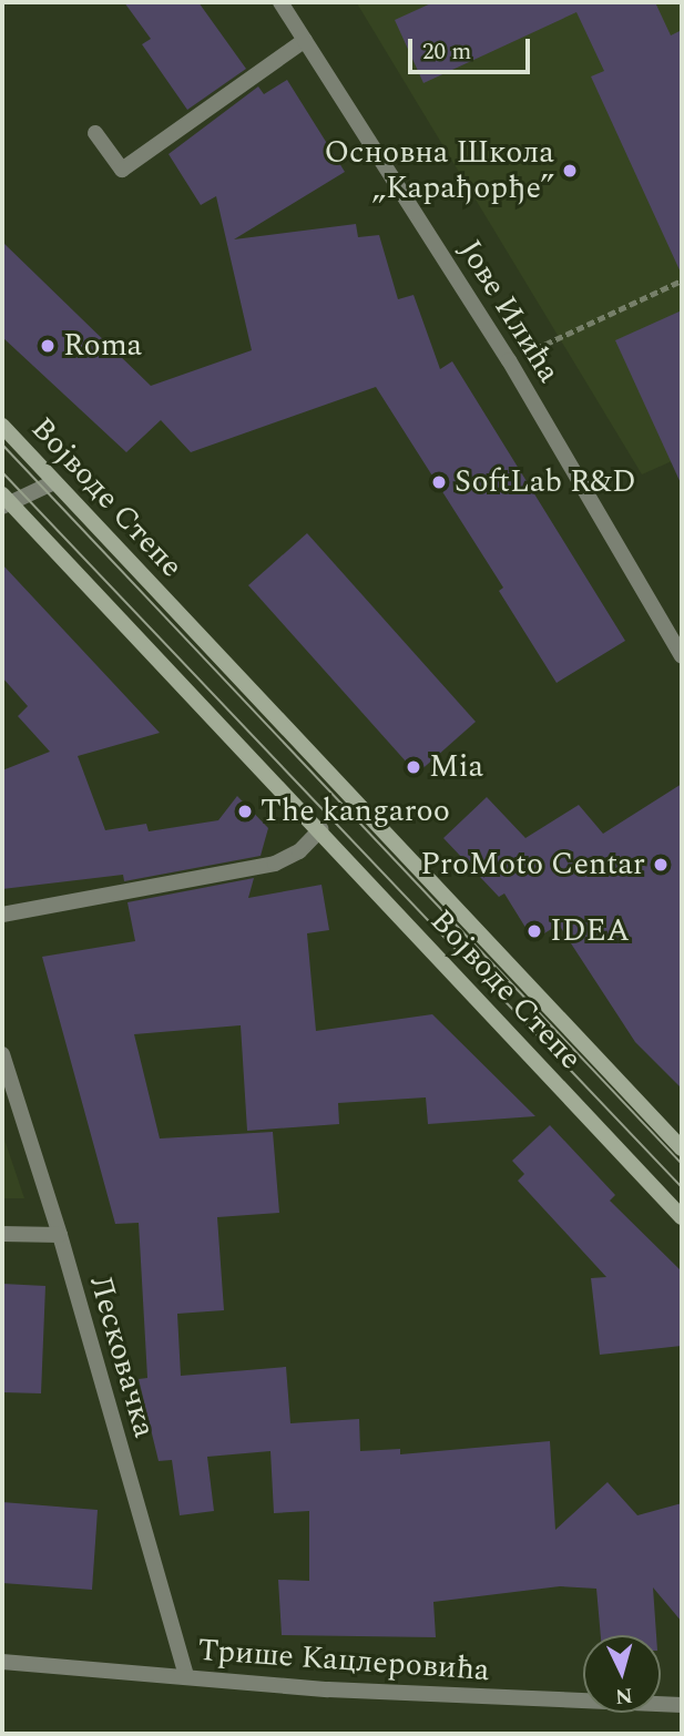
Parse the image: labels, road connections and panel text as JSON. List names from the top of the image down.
{
  "streets": {
    "main road": ["Војводе Степе"],
    "street": ["Јове Илића", "Лесковачка", "Трише Кацлеровића"]
  },
  "crossings": [
    ["Лесковачка", "Трише Кацлеровића"]
  ],
  "places": [
    "Основна Школа „Карађорђе”",
    "Roma",
    "SoftLab R&D",
    "Mia",
    "The kangaroo",
    "ProMoto Centar",
    "IDEA"
  ],
  "scale_bar": "20 m",
  "north": "bottom"
}
